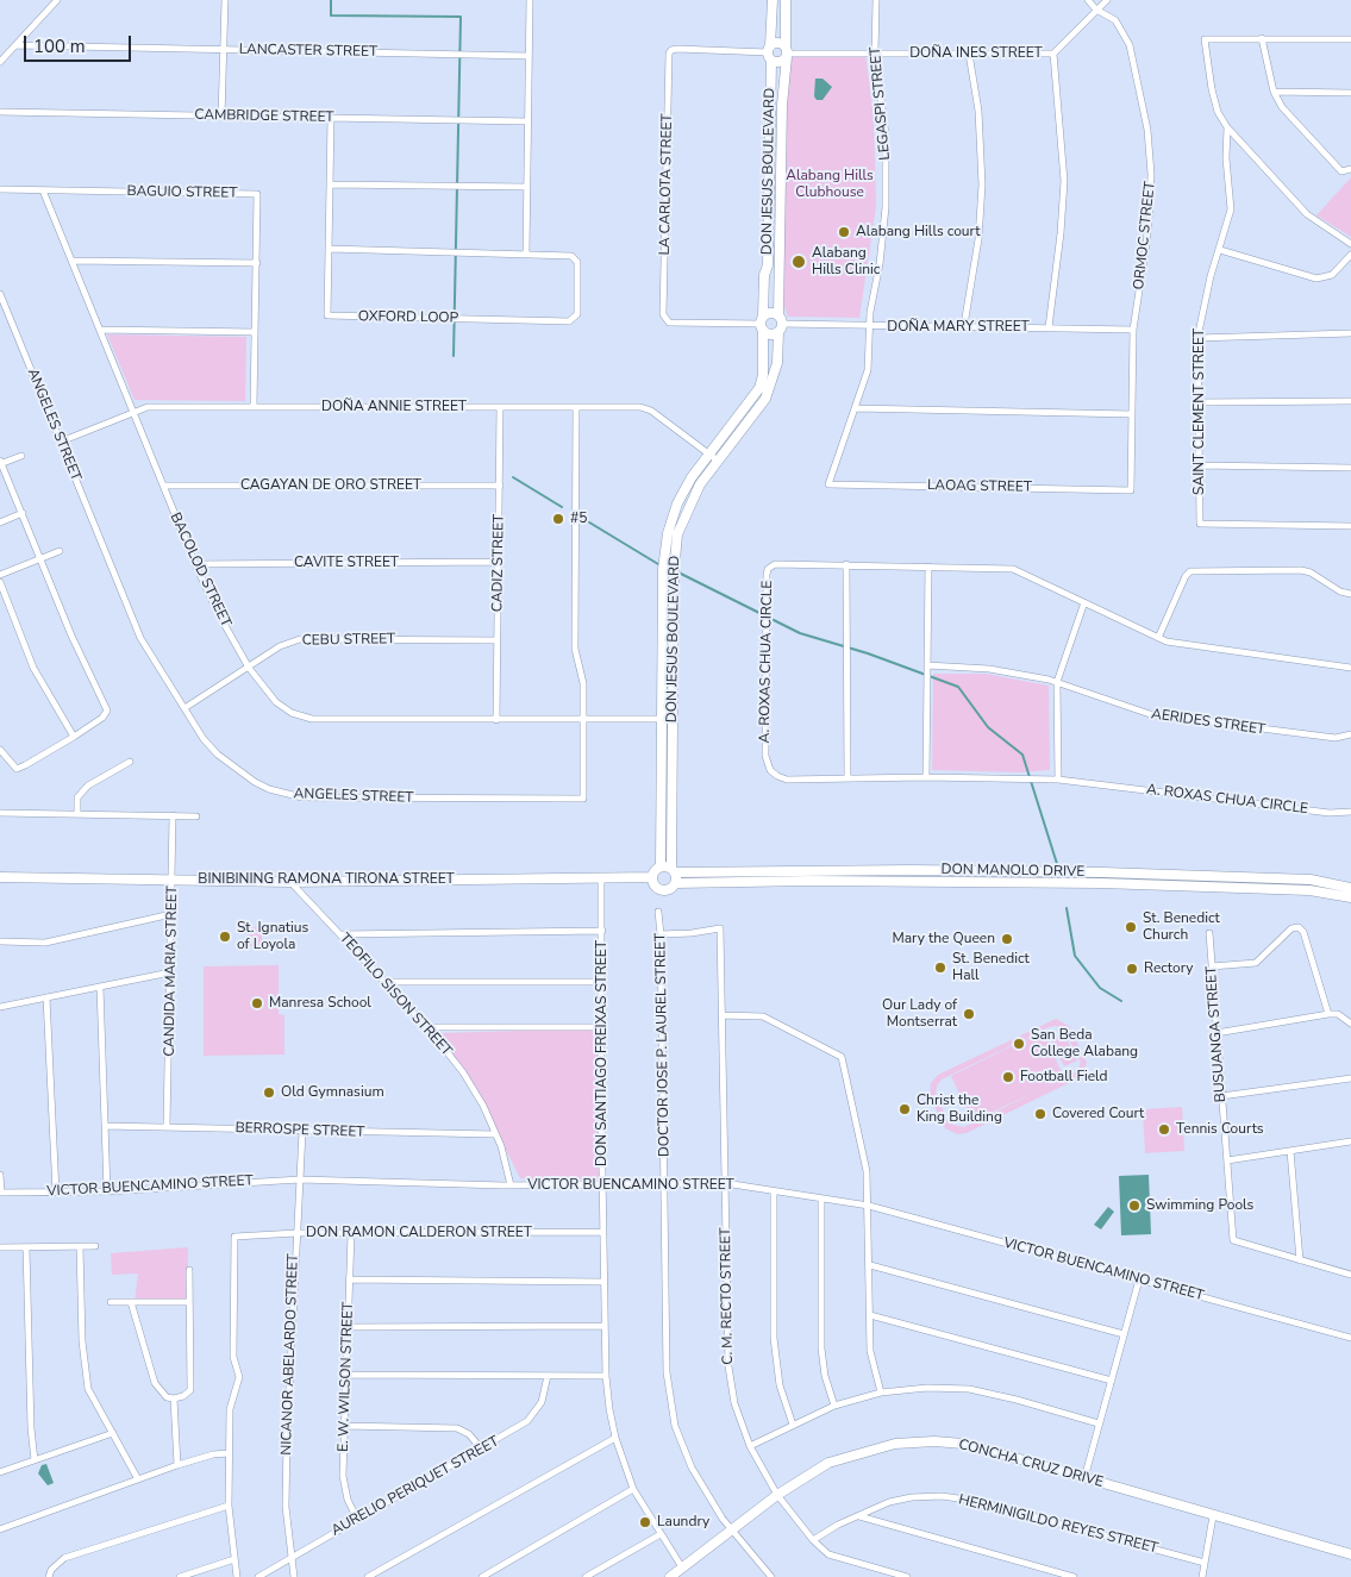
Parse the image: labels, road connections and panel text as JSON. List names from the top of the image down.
{
  "streets": {
    "street": [
      "LANCASTER STREET",
      "DOÑA INES STREET",
      "LEGASPI STREET",
      "CAMBRIDGE STREET",
      "DON JESUS BOULEVARD",
      "LA CARLOTA STREET",
      "BAGUIO STREET",
      "ORMOC STREET",
      "OXFORD LOOP",
      "DOÑA MARY STREET",
      "DOÑA ANNIE STREET",
      "SAINT CLEMENT STREET",
      "ANGELES STREET",
      "CAGAYAN DE ORO STREET",
      "LAOAG STREET",
      "CAVITE STREET",
      "CADIZ STREET",
      "BACOLOD STREET",
      "CEBU STREET",
      "A. ROXAS CHUA CIRCLE",
      "AERIDES STREET",
      "DON MANOLO DRIVE",
      "BINIBINING RAMONA TIRONA STREET",
      "CANDIDA MARIA STREET",
      "TEOFILO SISON STREET",
      "BUSUANGA STREET",
      "DOCTOR JOSE P. LAUREL STREET",
      "DON SANTIAGO FREIXAS STREET",
      "BERROSPE STREET",
      "VICTOR BUENCAMINO STREET",
      "DON RAMON CALDERON STREET",
      "C. M. RECTO STREET",
      "NICANOR ABELARDO STREET",
      "E. W. WILSON STREET",
      "CONCHA CRUZ DRIVE",
      "AURELIO PERIQUET STREET",
      "HERMINIGILDO REYES STREET"
    ]
  },
  "crossings": [
    ["DOÑA INES STREET", "LEGASPI STREET"],
    ["DOÑA INES STREET", "DON JESUS BOULEVARD"],
    ["DOÑA INES STREET", "ORMOC STREET"],
    ["LEGASPI STREET", "DOÑA MARY STREET"],
    ["LEGASPI STREET", "LAOAG STREET"],
    ["CAMBRIDGE STREET", "OXFORD LOOP"],
    ["DON JESUS BOULEVARD", "LA CARLOTA STREET"],
    ["DON JESUS BOULEVARD", "DOÑA MARY STREET"],
    ["DON JESUS BOULEVARD", "DOÑA ANNIE STREET"],
    ["DON JESUS BOULEVARD", "BACOLOD STREET"],
    ["DON JESUS BOULEVARD", "DON MANOLO DRIVE"],
    ["DON JESUS BOULEVARD", "BINIBINING RAMONA TIRONA STREET"],
    ["BAGUIO STREET", "DOÑA ANNIE STREET"],
    ["BAGUIO STREET", "BACOLOD STREET"],
    ["ORMOC STREET", "DOÑA MARY STREET"],
    ["ORMOC STREET", "LAOAG STREET"],
    ["DOÑA ANNIE STREET", "ANGELES STREET"],
    ["DOÑA ANNIE STREET", "CADIZ STREET"],
    ["DOÑA ANNIE STREET", "BACOLOD STREET"],
    ["ANGELES STREET", "BACOLOD STREET"],
    ["ANGELES STREET", "CEBU STREET"],
    ["CAGAYAN DE ORO STREET", "CADIZ STREET"],
    ["CAGAYAN DE ORO STREET", "BACOLOD STREET"],
    ["CAVITE STREET", "CADIZ STREET"],
    ["CAVITE STREET", "BACOLOD STREET"],
    ["CADIZ STREET", "BACOLOD STREET"],
    ["CADIZ STREET", "CEBU STREET"],
    ["BACOLOD STREET", "CEBU STREET"],
    ["DON MANOLO DRIVE", "BINIBINING RAMONA TIRONA STREET"],
    ["BINIBINING RAMONA TIRONA STREET", "CANDIDA MARIA STREET"],
    ["BINIBINING RAMONA TIRONA STREET", "TEOFILO SISON STREET"],
    ["BINIBINING RAMONA TIRONA STREET", "DON SANTIAGO FREIXAS STREET"],
    ["CANDIDA MARIA STREET", "BERROSPE STREET"],
    ["TEOFILO SISON STREET", "BERROSPE STREET"],
    ["TEOFILO SISON STREET", "VICTOR BUENCAMINO STREET"],
    ["DOCTOR JOSE P. LAUREL STREET", "VICTOR BUENCAMINO STREET"],
    ["DOCTOR JOSE P. LAUREL STREET", "C. M. RECTO STREET"],
    ["DOCTOR JOSE P. LAUREL STREET", "CONCHA CRUZ DRIVE"],
    ["DON SANTIAGO FREIXAS STREET", "VICTOR BUENCAMINO STREET"],
    ["DON SANTIAGO FREIXAS STREET", "DON RAMON CALDERON STREET"],
    ["DON SANTIAGO FREIXAS STREET", "CONCHA CRUZ DRIVE"],
    ["BERROSPE STREET", "NICANOR ABELARDO STREET"],
    ["VICTOR BUENCAMINO STREET", "C. M. RECTO STREET"],
    ["VICTOR BUENCAMINO STREET", "NICANOR ABELARDO STREET"],
    ["DON RAMON CALDERON STREET", "NICANOR ABELARDO STREET"],
    ["DON RAMON CALDERON STREET", "E. W. WILSON STREET"],
    ["C. M. RECTO STREET", "CONCHA CRUZ DRIVE"],
    ["C. M. RECTO STREET", "HERMINIGILDO REYES STREET"],
    ["NICANOR ABELARDO STREET", "AURELIO PERIQUET STREET"],
    ["E. W. WILSON STREET", "AURELIO PERIQUET STREET"]
  ],
  "parks": ["Alabang Hills Clubhouse"],
  "places": [
    "Alabang Hills court",
    "Alabang Hills Clinic",
    "#5",
    "St. Benedict Church",
    "St. Ignatius of Loyola",
    "Mary the Queen",
    "St. Benedict Hall",
    "Rectory",
    "Manresa School",
    "Our Lady of Montserrat",
    "San Beda College Alabang",
    "Football Field",
    "Old Gymnasium",
    "Christ the King Building",
    "Covered Court",
    "Tennis Courts",
    "Swimming Pools",
    "Laundry"
  ],
  "scale_bar": "100 m"
}
